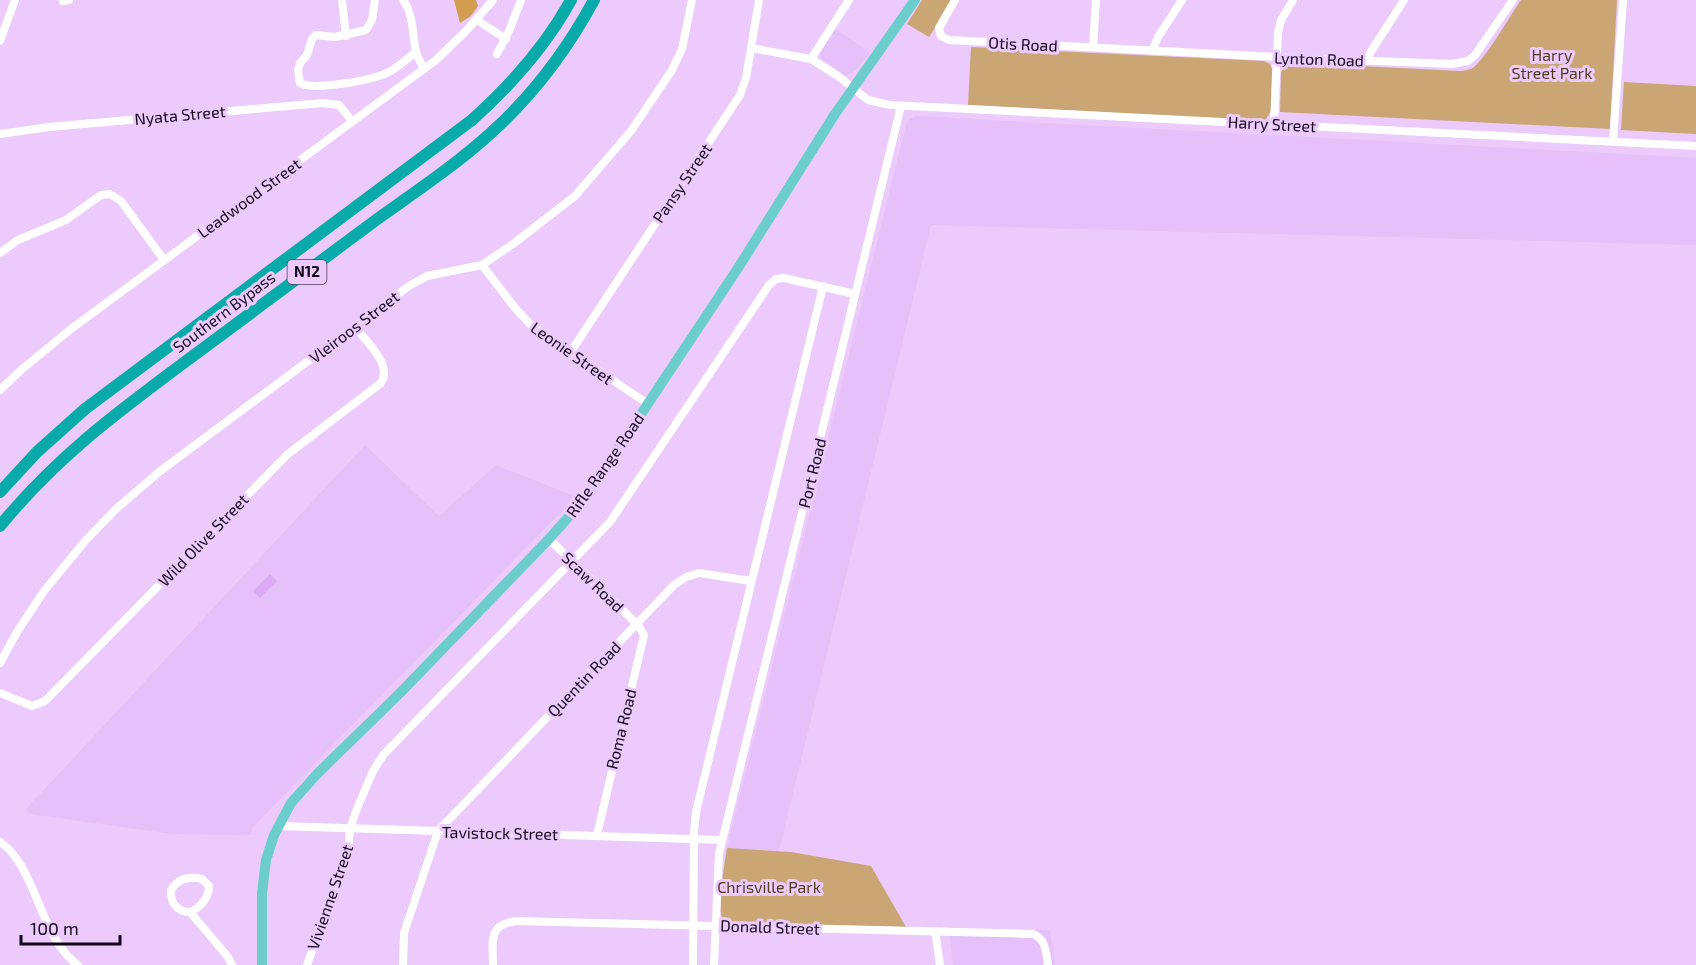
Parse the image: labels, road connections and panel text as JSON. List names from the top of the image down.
{
  "streets": {
    "highway": ["N12", "Southern Bypass"],
    "main road": ["Rifle Range Road"],
    "street": [
      "Otis Road",
      "Lynton Road",
      "Nyata Street",
      "Harry Street",
      "Pansy Street",
      "Leadwood Street",
      "Vleiroos Street",
      "Leonie Street",
      "Port Road",
      "Wild Olive Street",
      "Scaw Road",
      "Quentin Road",
      "Roma Road",
      "Tavistock Street",
      "Vivienne Street",
      "Donald Street"
    ]
  },
  "crossings": [
    ["Otis Road", "Lynton Road"],
    ["Nyata Street", "Leadwood Street"],
    ["Harry Street", "Rifle Range Road"],
    ["Harry Street", "Port Road"],
    ["Pansy Street", "Leonie Street"],
    ["Vleiroos Street", "Leonie Street"],
    ["Vleiroos Street", "Wild Olive Street"],
    ["Leonie Street", "Rifle Range Road"],
    ["Rifle Range Road", "Scaw Road"],
    ["Rifle Range Road", "Tavistock Street"],
    ["Port Road", "Quentin Road"],
    ["Port Road", "Tavistock Street"],
    ["Port Road", "Donald Street"],
    ["Scaw Road", "Quentin Road"],
    ["Scaw Road", "Roma Road"],
    ["Quentin Road", "Roma Road"],
    ["Quentin Road", "Tavistock Street"],
    ["Roma Road", "Tavistock Street"],
    ["Tavistock Street", "Vivienne Street"]
  ],
  "parks": ["Harry Street Park", "Chrisville Park"],
  "scale_bar": "100 m"
}
